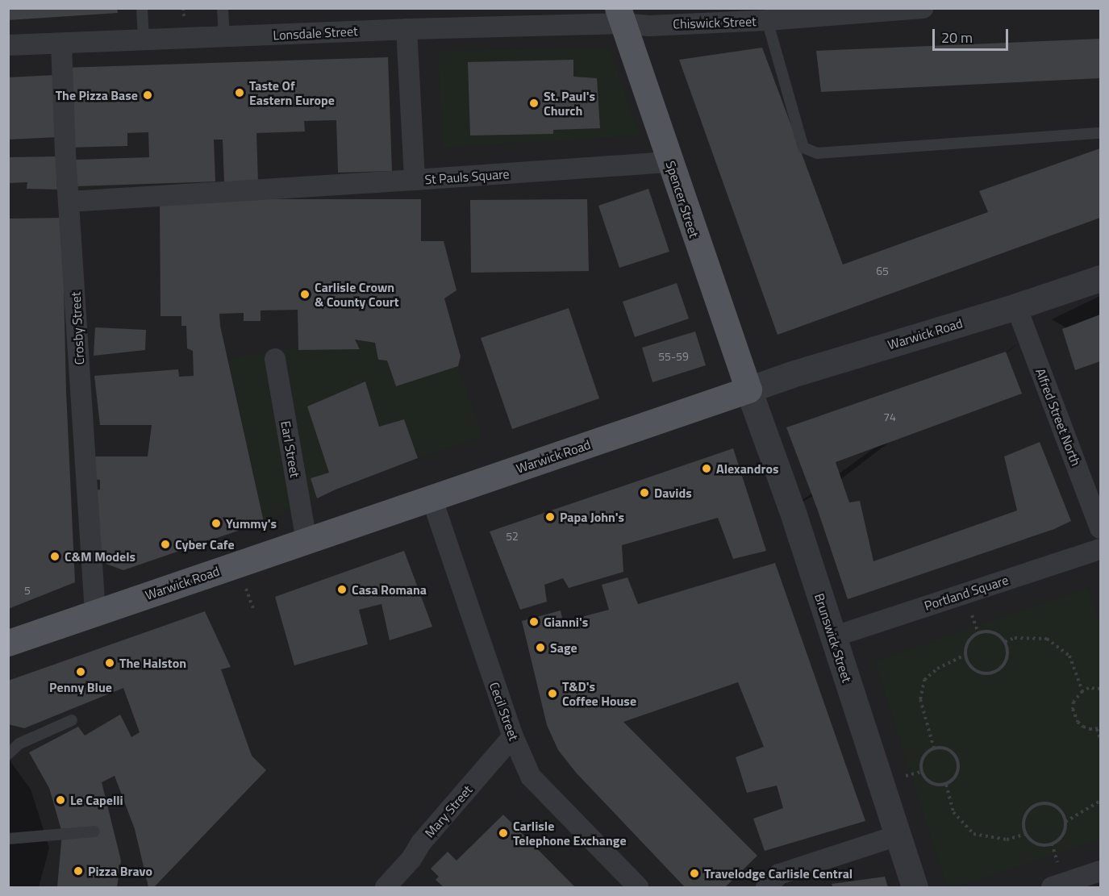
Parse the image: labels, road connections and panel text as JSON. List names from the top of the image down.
{
  "streets": {
    "main road": ["Spencer Street", "Warwick Road"],
    "street": [
      "Chiswick Street",
      "Lonsdale Street",
      "St Pauls Square",
      "Crosby Street",
      "Alfred Street North",
      "Earl Street",
      "Portland Square",
      "Brunswick Street",
      "Cecil Street",
      "Mary Street"
    ]
  },
  "crossings": [
    ["Chiswick Street", "Lonsdale Street"],
    ["Chiswick Street", "Spencer Street"],
    ["Lonsdale Street", "St Pauls Square"],
    ["Lonsdale Street", "Spencer Street"],
    ["Lonsdale Street", "Crosby Street"],
    ["St Pauls Square", "Spencer Street"],
    ["Spencer Street", "Warwick Road"],
    ["Spencer Street", "Brunswick Street"],
    ["Crosby Street", "Warwick Road"],
    ["Warwick Road", "Alfred Street North"],
    ["Warwick Road", "Earl Street"],
    ["Warwick Road", "Brunswick Street"],
    ["Warwick Road", "Cecil Street"],
    ["Portland Square", "Brunswick Street"],
    ["Cecil Street", "Mary Street"]
  ],
  "places": [
    "Taste Of Eastern Europe",
    "The Pizza Base",
    "St. Paul's Church",
    "Carlisle Crown & County Court",
    "Alexandros",
    "Davids",
    "Papa John's",
    "Yummy's",
    "Cyber Cafe",
    "C&M Models",
    "Casa Romana",
    "Gianni's",
    "Sage",
    "The Halston",
    "Penny Blue",
    "T&D's Coffee House",
    "Le Capelli",
    "Carlisle Telephone Exchange",
    "Pizza Bravo",
    "Travelodge Carlisle Central"
  ],
  "house_numbers": [
    "65",
    "55-59",
    "74",
    "52",
    "5"
  ],
  "scale_bar": "20 m"
}
